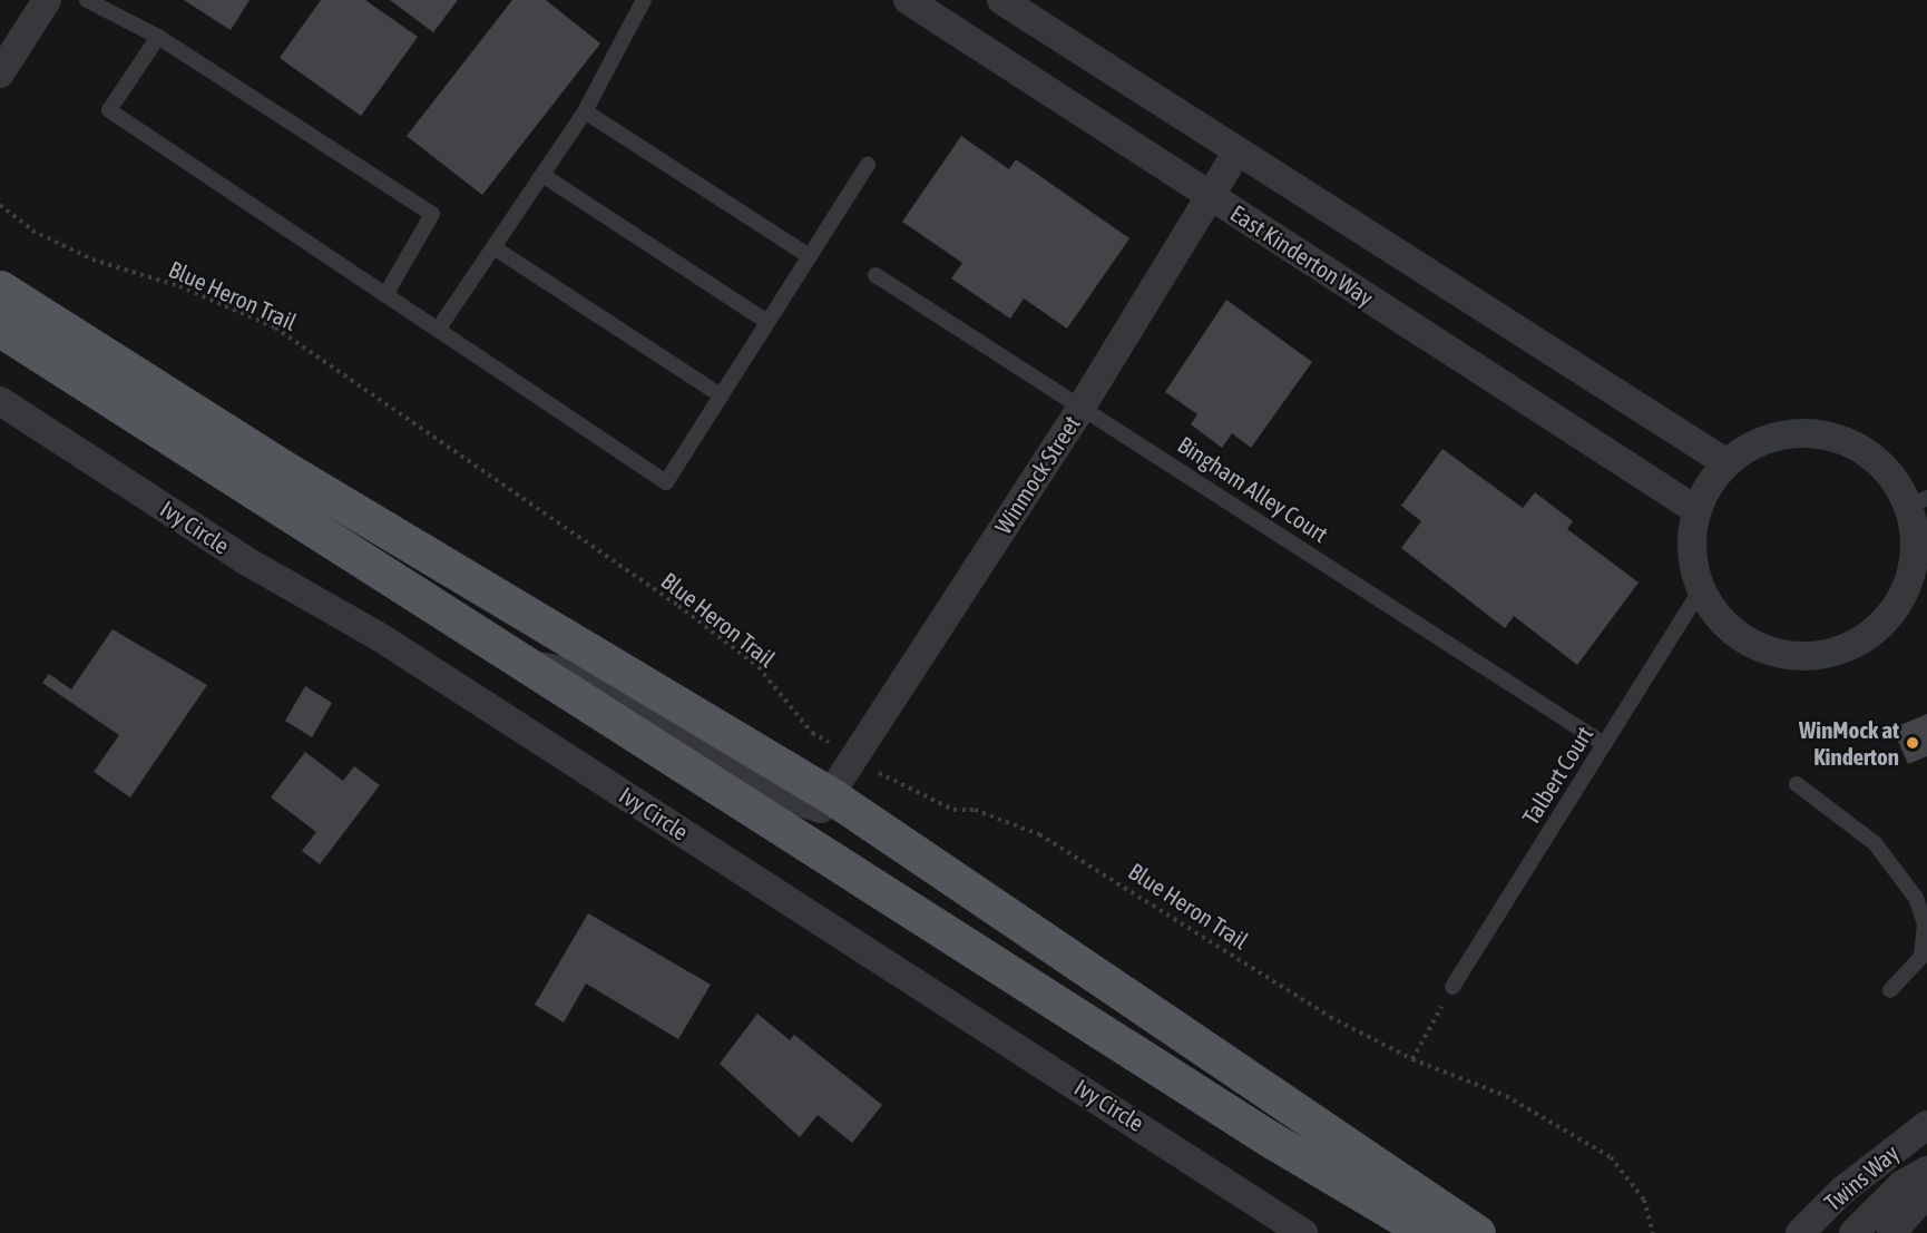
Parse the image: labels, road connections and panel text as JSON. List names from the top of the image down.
{
  "streets": {
    "street": [
      "East Kinderton Way",
      "Winmock Street",
      "Ivy Circle",
      "Twins Way"
    ],
    "lane": ["Bingham Alley Court", "Talbert Court"],
    "path": ["Blue Heron Trail"]
  },
  "crossings": [
    ["East Kinderton Way", "Winmock Street"],
    ["East Kinderton Way", "Talbert Court"],
    ["Blue Heron Trail", "Winmock Street"],
    ["Winmock Street", "Bingham Alley Court"],
    ["Bingham Alley Court", "Talbert Court"]
  ],
  "places": ["WinMock at Kinderton"]
}
